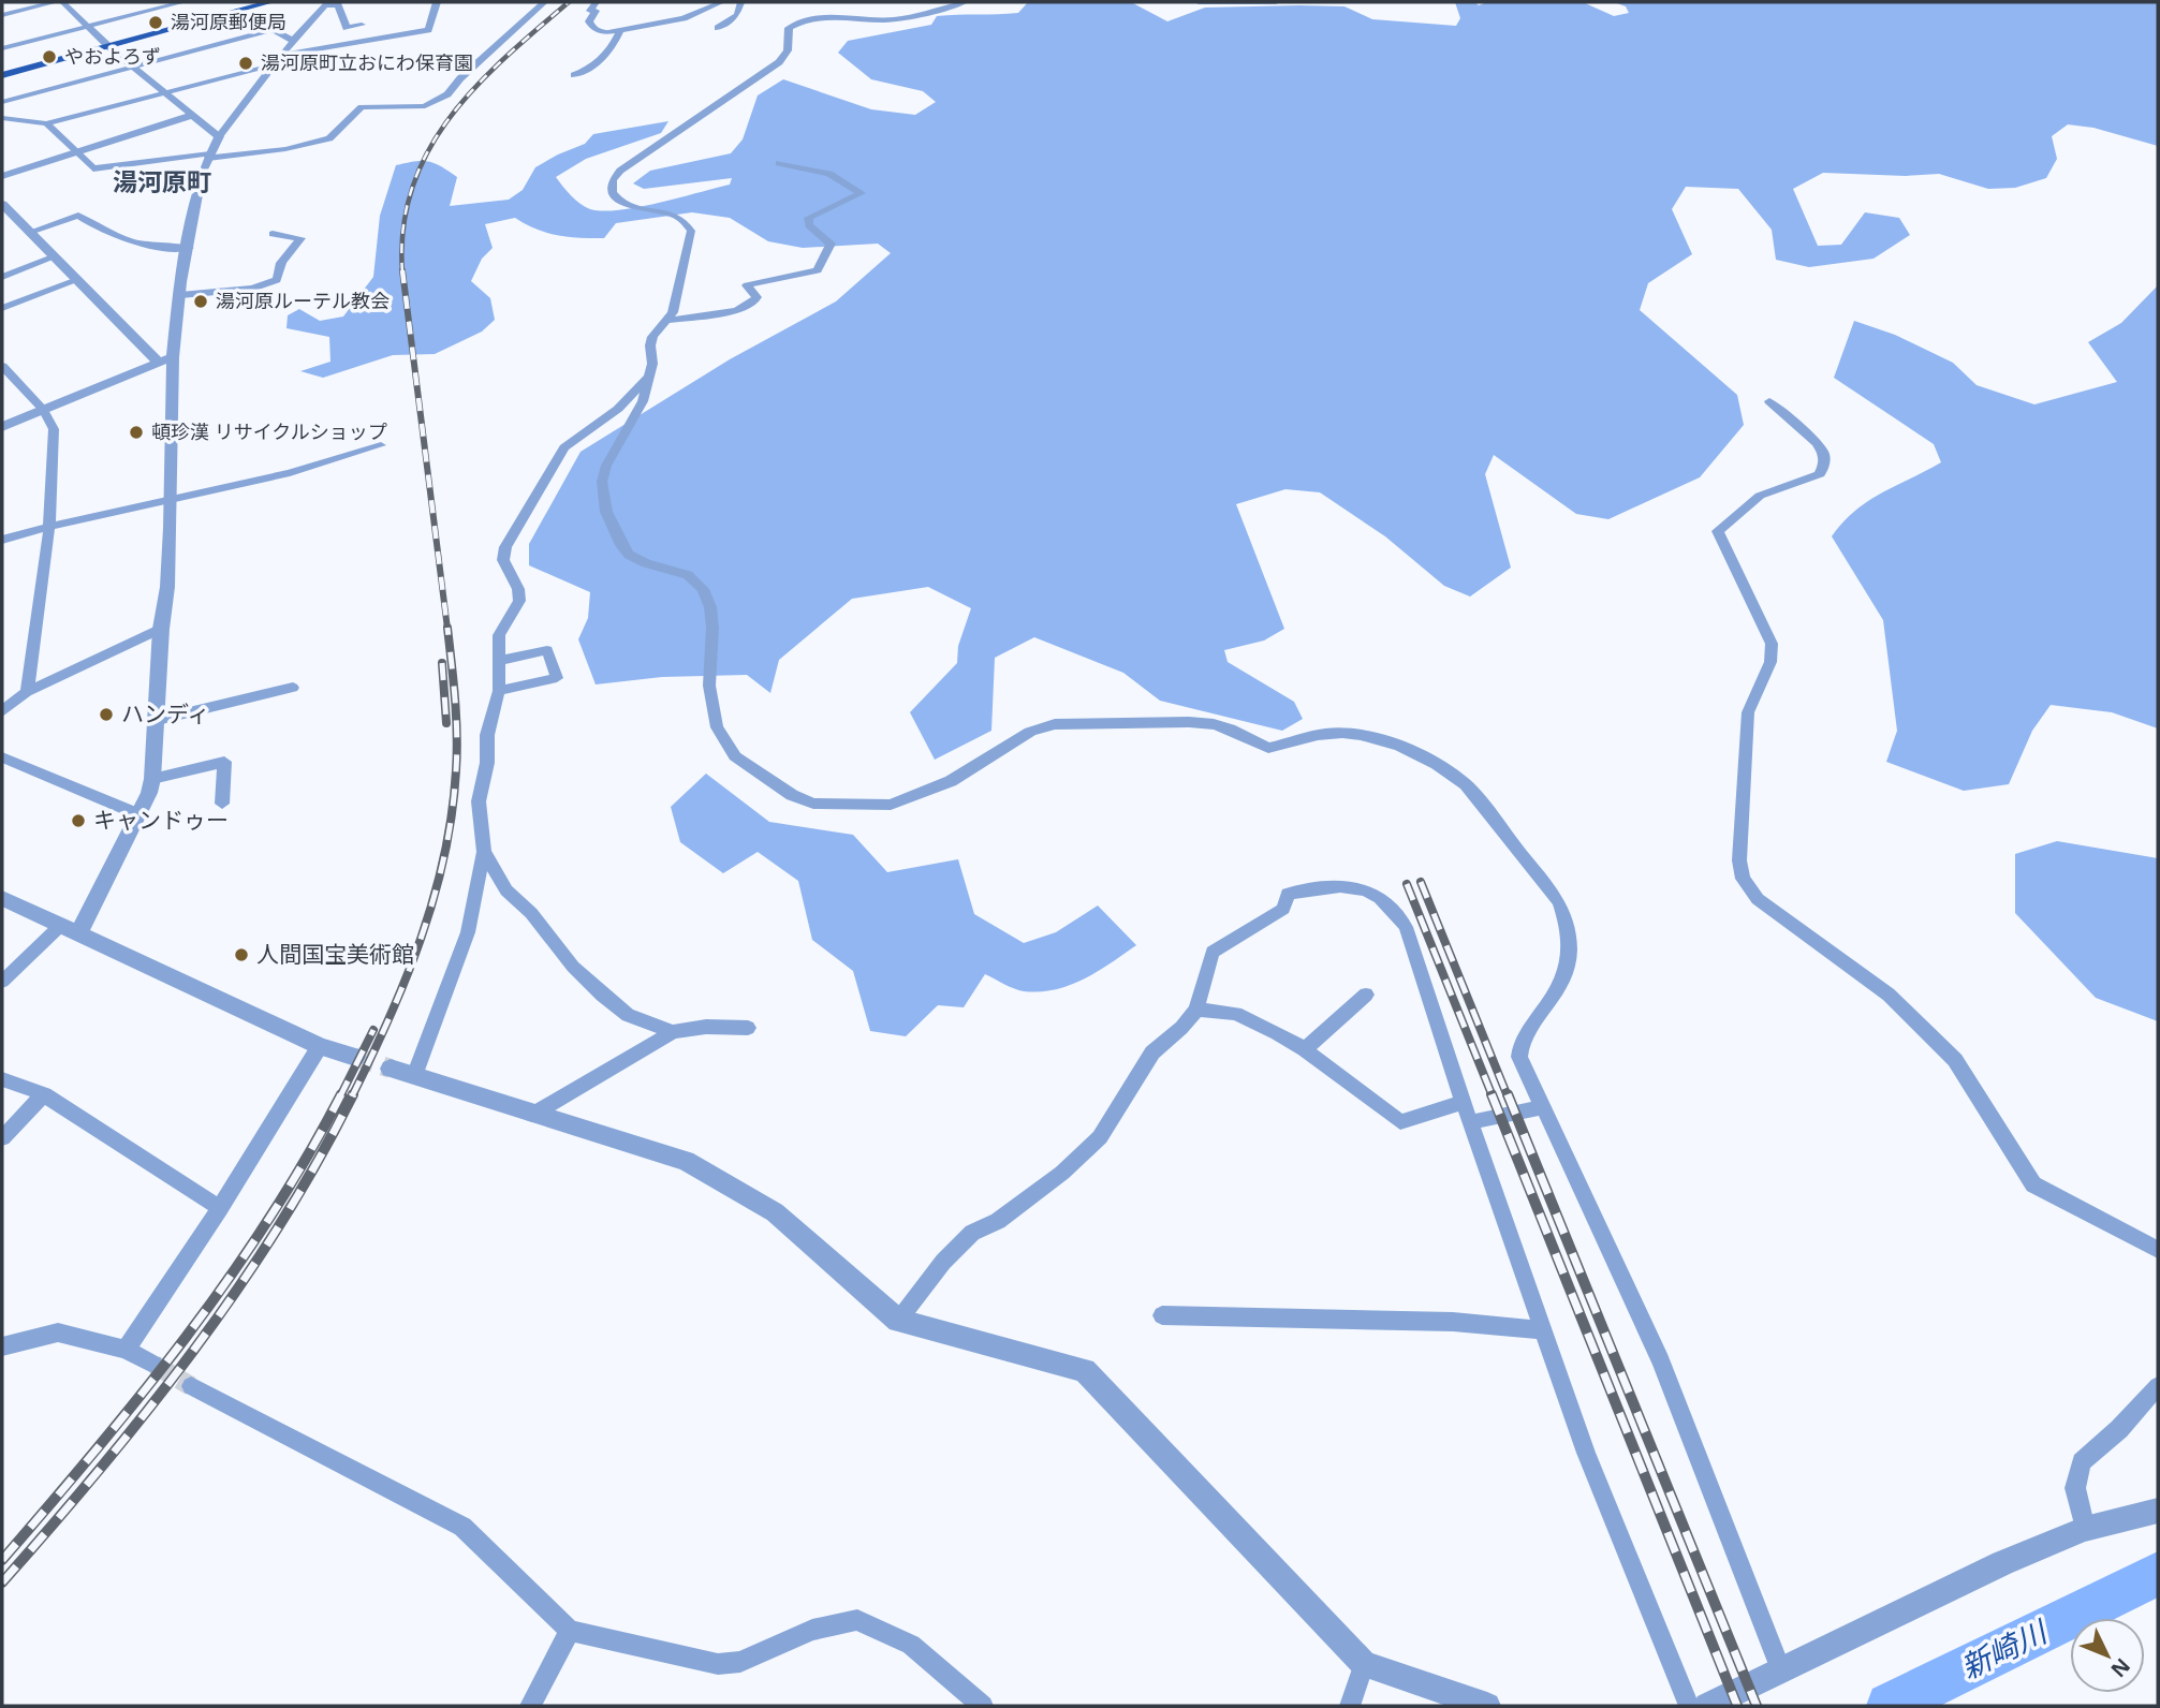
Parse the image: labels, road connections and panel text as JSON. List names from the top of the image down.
{
  "districts": ["湯河原町"],
  "water": ["新崎川"],
  "places": [
    "湯河原郵便局",
    "やおよろず",
    "湯河原町立おにわ保育園",
    "湯河原ルーテル教会",
    "頓珍漢 リサイクルショップ",
    "ハンディ",
    "キャンドゥー",
    "人間国宝美術館"
  ],
  "north": "bottom right"
}
